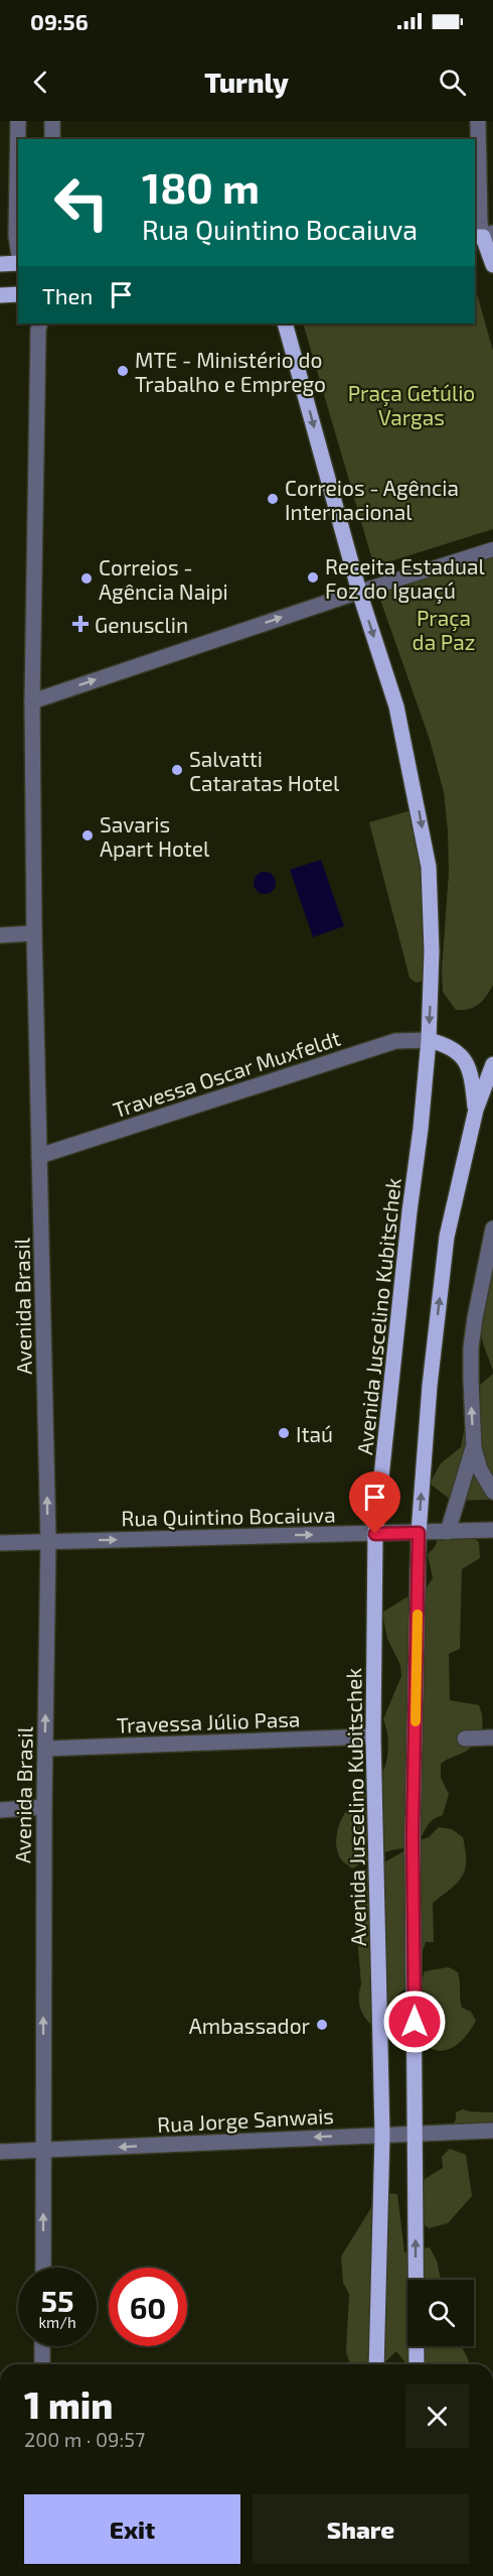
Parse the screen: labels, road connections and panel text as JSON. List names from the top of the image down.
{
  "streets": {
    "main road": ["Avenida Juscelino Kubitschek"],
    "street": [
      "Travessa Oscar Muxfeldt",
      "Avenida Brasil",
      "Rua Quintino Bocaiuva",
      "Travessa Júlio Pasa",
      "Rua Jorge Sanwais"
    ]
  },
  "crossings": [
    ["Travessa Oscar Muxfeldt", "Avenida Brasil"],
    ["Travessa Oscar Muxfeldt", "Avenida Juscelino Kubitschek"],
    ["Avenida Brasil", "Rua Quintino Bocaiuva"],
    ["Avenida Brasil", "Travessa Júlio Pasa"],
    ["Avenida Brasil", "Rua Jorge Sanwais"],
    ["Avenida Juscelino Kubitschek", "Rua Quintino Bocaiuva"],
    ["Avenida Juscelino Kubitschek", "Travessa Júlio Pasa"],
    ["Avenida Juscelino Kubitschek", "Rua Jorge Sanwais"]
  ],
  "one_way": [
    "Avenida Brasil",
    "Avenida Juscelino Kubitschek",
    "Rua Quintino Bocaiuva",
    "Rua Jorge Sanwais"
  ],
  "parks": ["Praça Getúlio Vargas", "Praça da Paz"],
  "places": {
    "other": [
      "MTE - Ministério do Trabalho e Emprego",
      "Correios - Agência Internacional",
      "Receita Estadual Foz do Iguaçú",
      "Correios - Agência Naipi",
      "Salvatti Cataratas Hotel",
      "Savaris Apart Hotel",
      "Itaú",
      "Ambassador"
    ],
    "health": ["Genusclin"]
  },
  "page": {
    "status": "09:56",
    "header": "Turnly",
    "turn": ["180 m", "Rua Quintino Bocaiuva"],
    "then": "Then",
    "speed": "55 km/h",
    "limit": "60",
    "heading": ["1 min", "200 m · 09:57"],
    "buttons": ["Exit", "Share"]
  }
}
